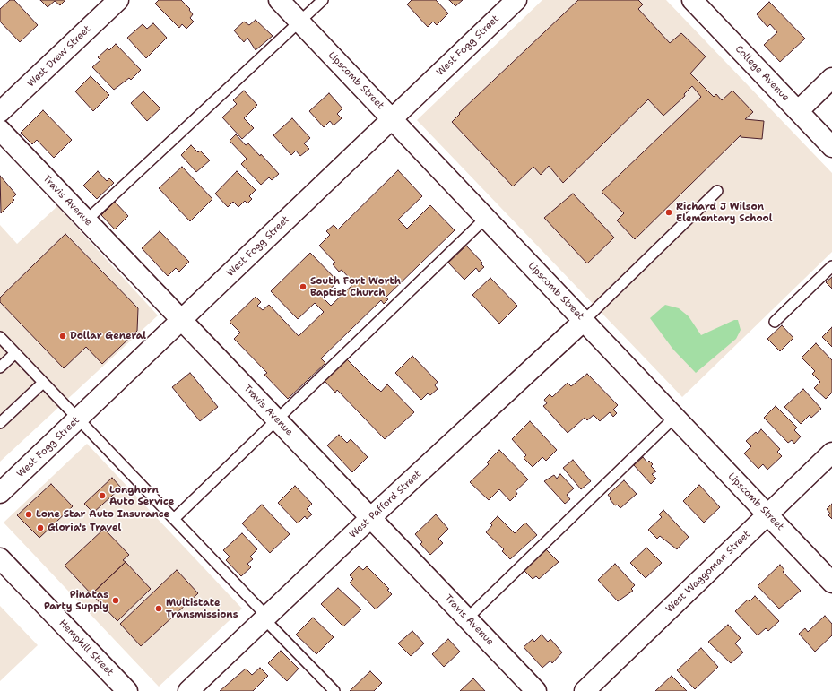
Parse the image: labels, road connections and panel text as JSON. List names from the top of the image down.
{
  "streets": {
    "street": [
      "West Fogg Street",
      "West Drew Street",
      "College Avenue",
      "Lipscomb Street",
      "Travis Avenue",
      "West Pafford Street",
      "West Waggoman Street",
      "Hemphill Street"
    ]
  },
  "crossings": [
    ["West Fogg Street", "Lipscomb Street"],
    ["West Fogg Street", "Travis Avenue"],
    ["Lipscomb Street", "West Pafford Street"],
    ["Lipscomb Street", "West Waggoman Street"],
    ["Travis Avenue", "West Pafford Street"]
  ],
  "places": [
    "Richard J Wilson Elementary School",
    "South Fort Worth Baptist Church",
    "Dollar General",
    "Longhorn Auto Service",
    "Lone Star Auto Insurance",
    "Gloria's Travel",
    "Pinatas Party Supply",
    "Multistate Transmissions"
  ]
}
